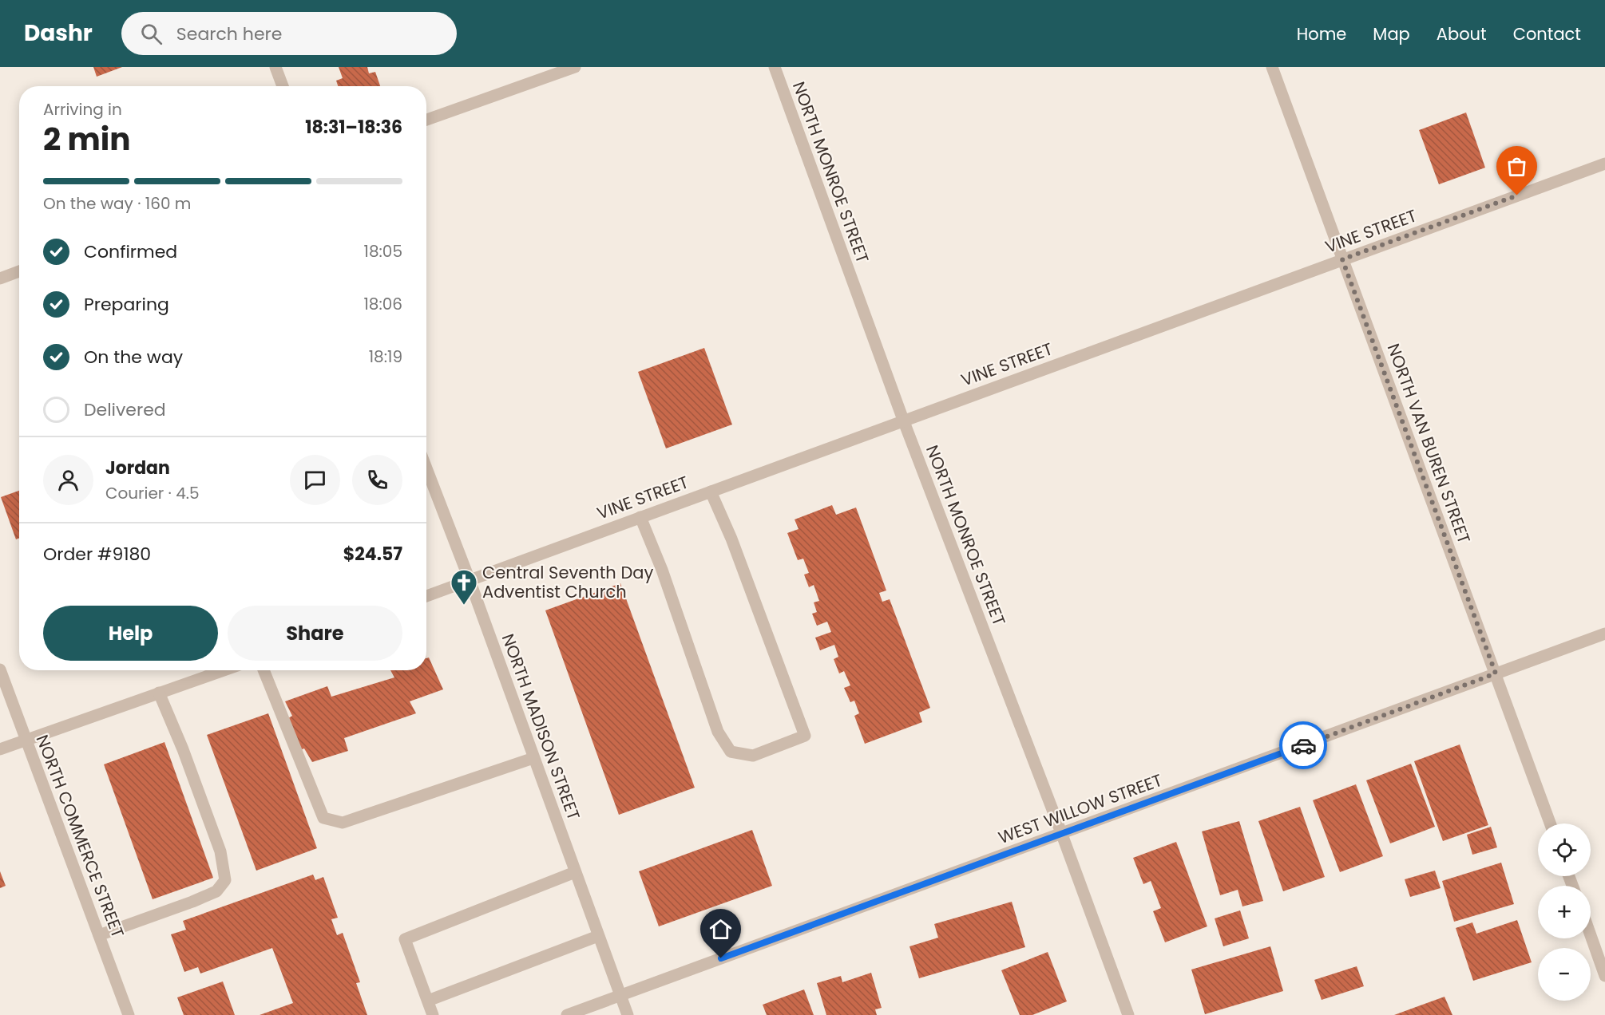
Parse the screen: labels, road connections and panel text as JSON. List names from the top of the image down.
{
  "streets": {
    "street": [
      "NORTH MONROE STREET",
      "VINE STREET",
      "NORTH VAN BUREN STREET",
      "NORTH MADISON STREET",
      "WEST WILLOW STREET",
      "NORTH COMMERCE STREET"
    ]
  },
  "crossings": [
    ["NORTH MONROE STREET", "VINE STREET"],
    ["NORTH MONROE STREET", "WEST WILLOW STREET"],
    ["VINE STREET", "NORTH VAN BUREN STREET"],
    ["VINE STREET", "NORTH MADISON STREET"],
    ["NORTH VAN BUREN STREET", "WEST WILLOW STREET"],
    ["NORTH MADISON STREET", "WEST WILLOW STREET"]
  ],
  "places": {
    "church": ["Central Seventh Day Adventist Church"]
  },
  "page": {
    "header": "Dashr",
    "search": "Search here",
    "nav": [
      "Home",
      "Map",
      "About",
      "Contact"
    ],
    "heading": ["2 min", "Arriving in", "18:31–18:36"],
    "panel": [
      "Jordan",
      "Courier · 4.5",
      "Order #9180",
      "$24.57"
    ],
    "bar": "On the way · 160 m",
    "list": [
      ["Confirmed", "18:05"],
      ["Preparing", "18:06"],
      ["On the way", "18:19"],
      "Delivered"
    ],
    "buttons": ["Help", "Share"],
    "map_buttons": ["+", "−"]
  }
}
